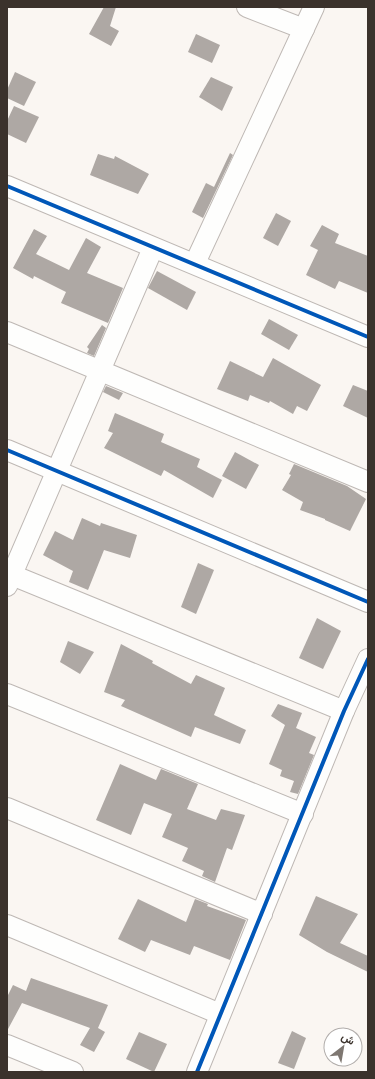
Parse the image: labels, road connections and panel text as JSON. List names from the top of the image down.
{
  "north": "top right"
}
